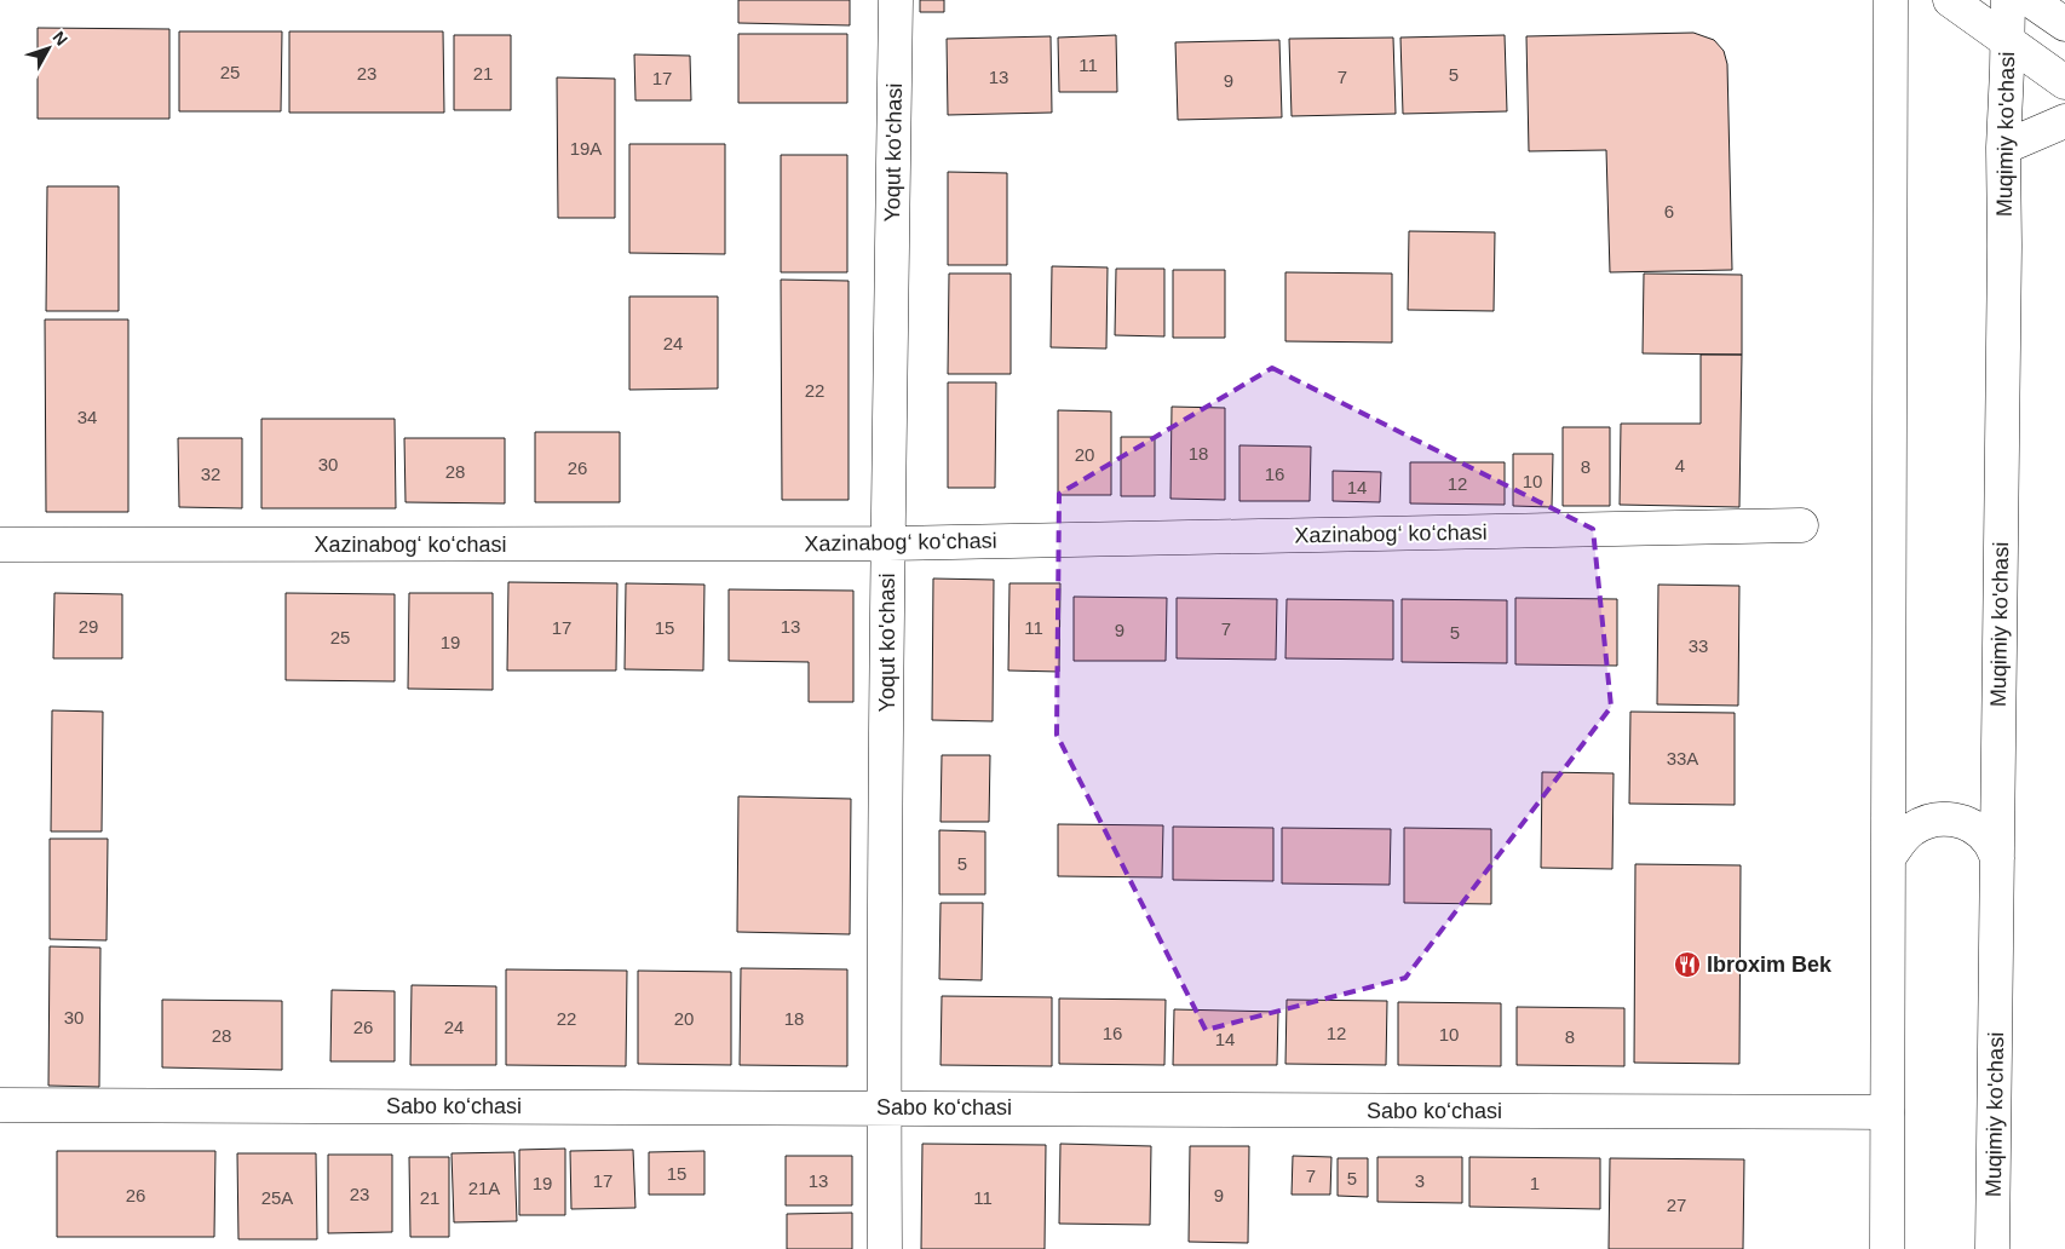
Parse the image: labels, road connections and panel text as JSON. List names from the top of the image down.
{
  "streets": {
    "street": [
      "Muqimiy ko'chasi",
      "Yoqut ko'chasi",
      "Xazinabog‘ ko‘chasi",
      "Sabo ko‘chasi"
    ]
  },
  "crossings": [
    ["Yoqut ko'chasi", "Xazinabog‘ ko‘chasi"],
    ["Yoqut ko'chasi", "Sabo ko‘chasi"]
  ],
  "places": {
    "restaurant": ["Ibroxim Bek"]
  },
  "house_numbers": [
    "11",
    "25",
    "23",
    "21",
    "5",
    "13",
    "7",
    "17",
    "9",
    "19A",
    "6",
    "24",
    "22",
    "34",
    "18",
    "20",
    "30",
    "4",
    "8",
    "26",
    "28",
    "32",
    "16",
    "10",
    "12",
    "14",
    "29",
    "13",
    "17",
    "15",
    "11",
    "7",
    "9",
    "5",
    "25",
    "19",
    "33",
    "33A",
    "5",
    "30",
    "22",
    "20",
    "18",
    "26",
    "24",
    "16",
    "12",
    "10",
    "28",
    "8",
    "14",
    "15",
    "7",
    "5",
    "17",
    "13",
    "3",
    "19",
    "1",
    "21A",
    "23",
    "26",
    "9",
    "25A",
    "21",
    "11",
    "27"
  ],
  "north": "top right"
}
